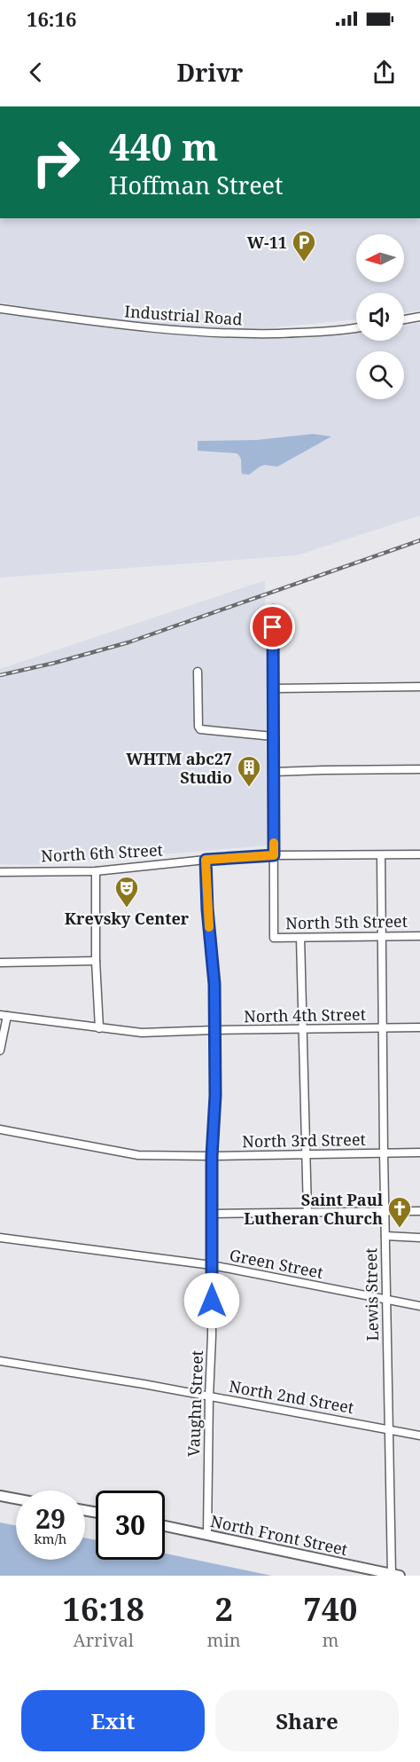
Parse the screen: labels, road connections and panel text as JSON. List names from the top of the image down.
{
  "streets": {
    "main road": ["North Front Street"],
    "street": [
      "Industrial Road",
      "North 6th Street",
      "North 5th Street",
      "North 4th Street",
      "North 3rd Street",
      "Green Street",
      "Lewis Street",
      "North 2nd Street",
      "Vaughn Street"
    ]
  },
  "crossings": [
    ["North 6th Street", "North 5th Street"],
    ["North 6th Street", "Lewis Street"],
    ["North 6th Street", "Vaughn Street"],
    ["North 5th Street", "Lewis Street"],
    ["North 4th Street", "Lewis Street"],
    ["North 4th Street", "Vaughn Street"],
    ["North 3rd Street", "Lewis Street"],
    ["North 3rd Street", "Vaughn Street"],
    ["Green Street", "Lewis Street"],
    ["Green Street", "Vaughn Street"],
    ["Lewis Street", "North 2nd Street"],
    ["Lewis Street", "North Front Street"],
    ["North 2nd Street", "Vaughn Street"],
    ["Vaughn Street", "North Front Street"]
  ],
  "places": {
    "parking": ["W-11"],
    "building": ["WHTM abc27 Studio"],
    "theatre": ["Krevsky Center"],
    "church": ["Saint Paul Lutheran Church"]
  },
  "north": "left",
  "page": {
    "status": "16:16",
    "header": "Drivr",
    "turn": ["440 m", "Hoffman Street"],
    "speed": "29 km/h",
    "limit": "30",
    "eta": [
      "16:18",
      "Arrival",
      "2",
      "min",
      "740",
      "m"
    ],
    "buttons": ["Exit", "Share"]
  }
}
